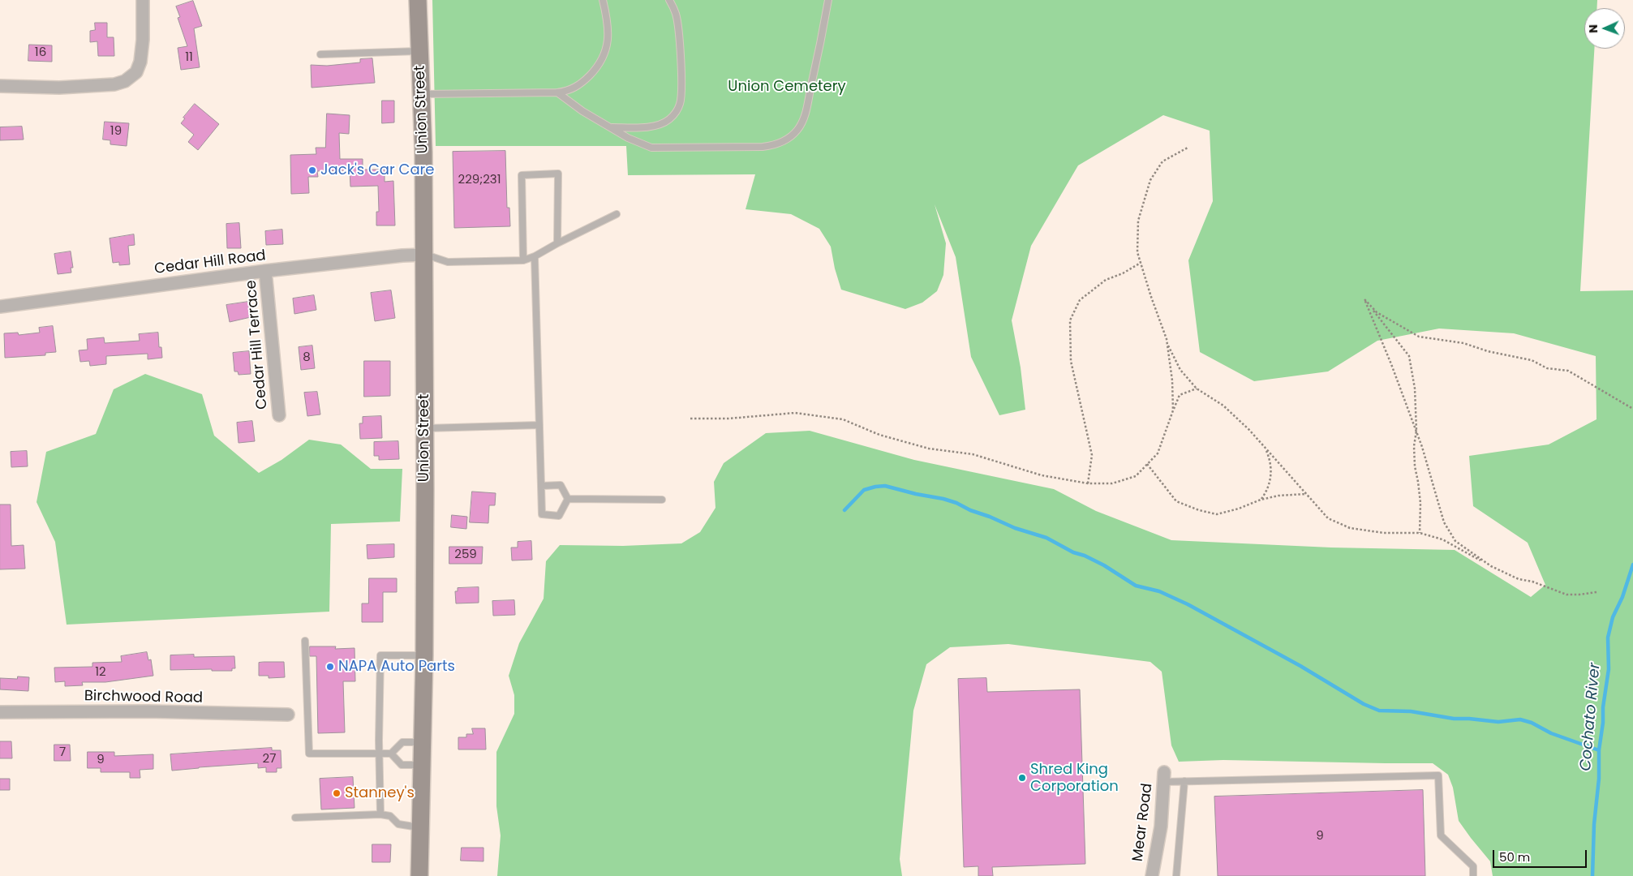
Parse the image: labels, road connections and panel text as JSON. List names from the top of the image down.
{
  "streets": {
    "main road": ["Union Street"],
    "street": [
      "Cedar Hill Road",
      "Cedar Hill Terrace",
      "Birchwood Road",
      "Mear Road"
    ]
  },
  "crossings": [
    ["Union Street", "Cedar Hill Road"],
    ["Cedar Hill Road", "Cedar Hill Terrace"]
  ],
  "water": ["Cochato River"],
  "parks": ["Union Cemetery"],
  "places": [
    "Jack's Car Care",
    "NAPA Auto Parts",
    "Shred King Corporation",
    "Stanney's"
  ],
  "house_numbers": [
    "16",
    "11",
    "19",
    "229;231",
    "8",
    "259",
    "12",
    "7",
    "27",
    "9",
    "9"
  ],
  "scale_bar": "50 m",
  "north": "left"
}
